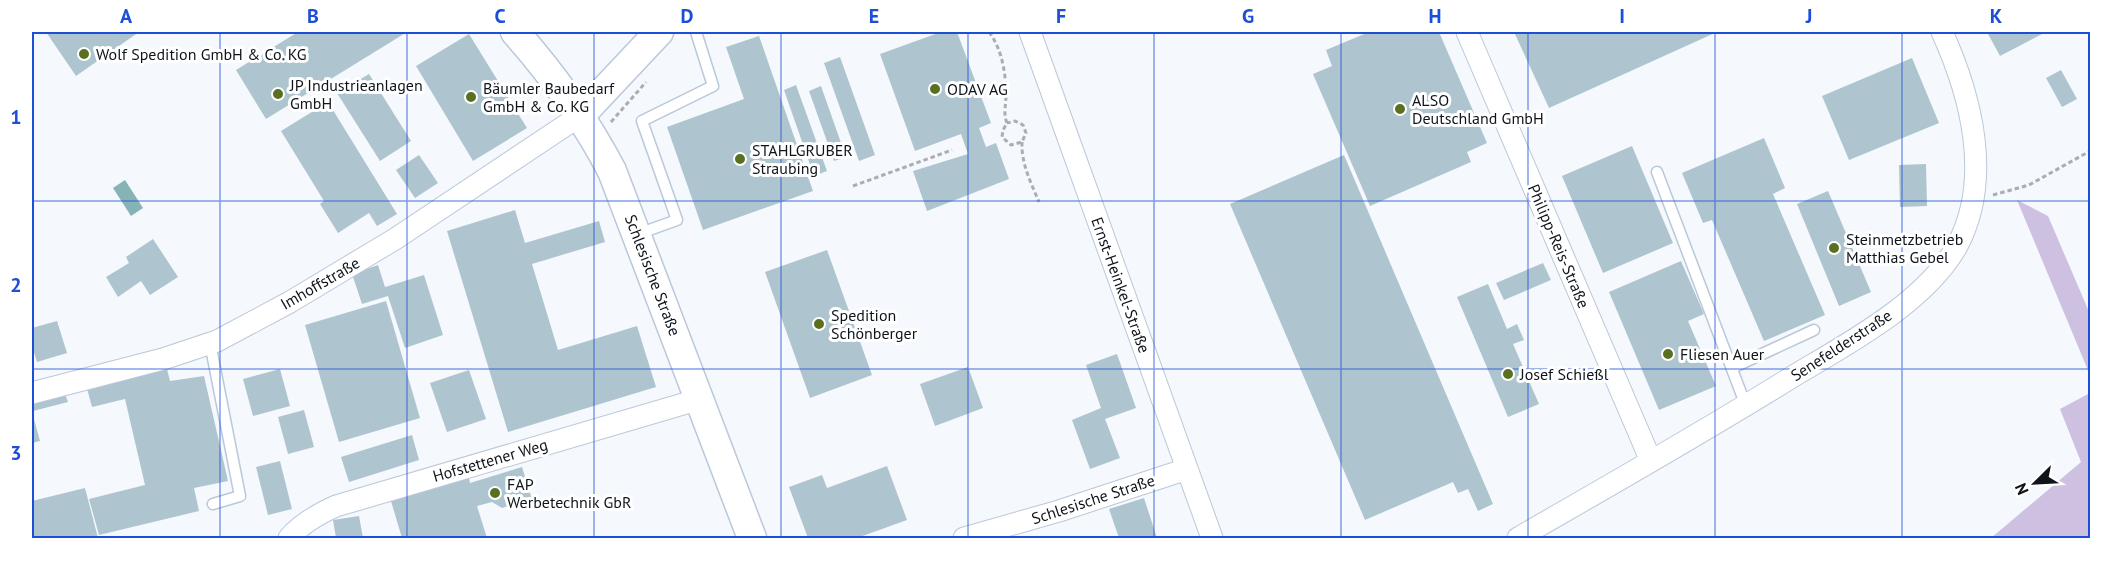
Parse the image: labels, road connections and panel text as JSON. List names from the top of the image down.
{
  "streets": {
    "street": [
      "Philipp-Reis-Straße",
      "Schlesische Straße",
      "Imhoffstraße",
      "Ernst-Heinkel-Straße",
      "Senefelderstraße",
      "Hofstettener Weg"
    ]
  },
  "crossings": [
    ["Philipp-Reis-Straße", "Senefelderstraße"],
    ["Schlesische Straße", "Imhoffstraße"],
    ["Schlesische Straße", "Ernst-Heinkel-Straße"],
    ["Schlesische Straße", "Hofstettener Weg"]
  ],
  "places": [
    "Wolf Spedition GmbH & Co. KG",
    "ODAV AG",
    "JP Industrieanlagen GmbH",
    "Bäumler Baubedarf GmbH & Co. KG",
    "ALSO Deutschland GmbH",
    "STAHLGRUBER Straubing",
    "Steinmetzbetrieb Matthias Gebel",
    "Spedition Schönberger",
    "Fliesen Auer",
    "Josef Schießl",
    "FAP Werbetechnik GbR"
  ],
  "north": "bottom left",
  "grid": {
    "columns": [
      "A",
      "B",
      "C",
      "D",
      "E",
      "F",
      "G",
      "H",
      "I",
      "J",
      "K"
    ],
    "rows": ["1", "2", "3"]
  }
}
